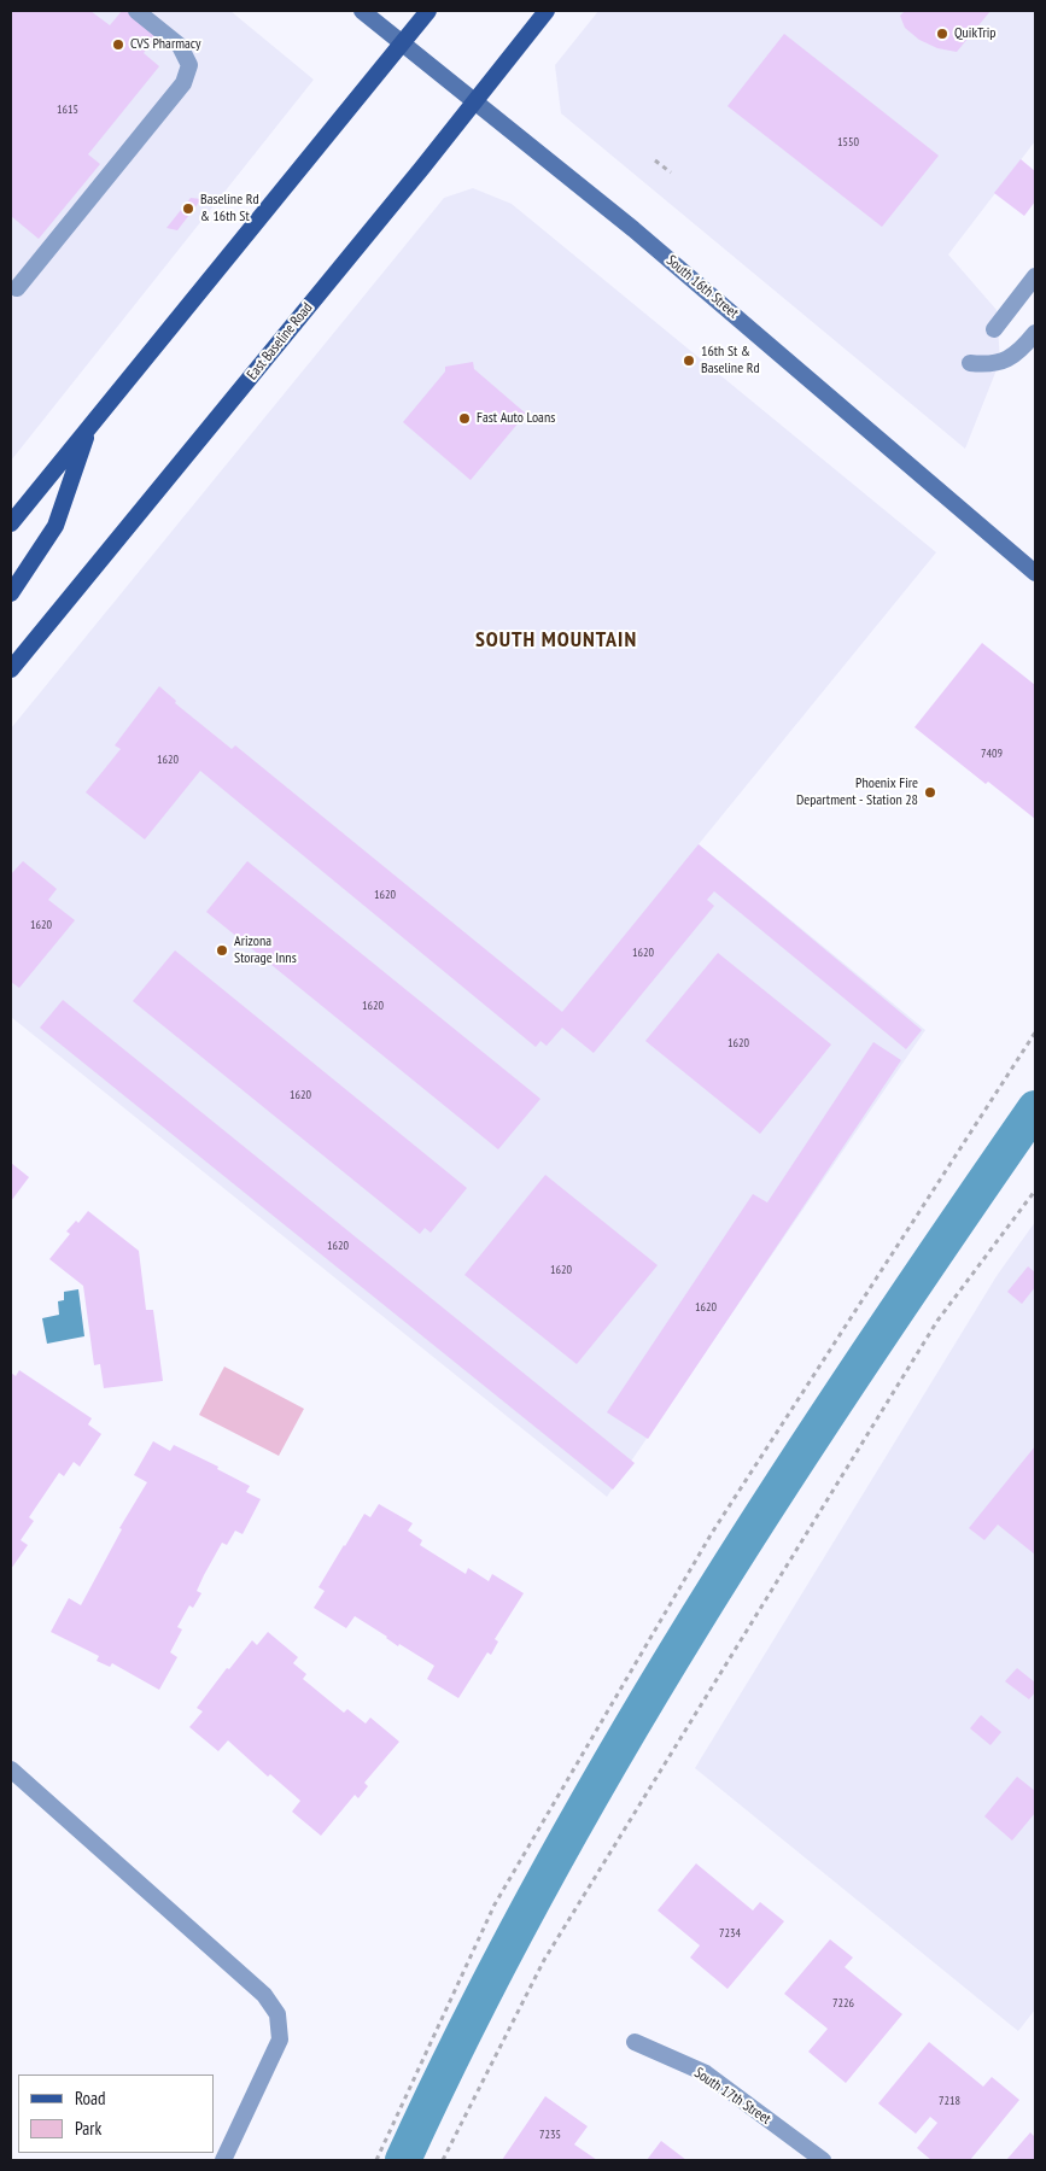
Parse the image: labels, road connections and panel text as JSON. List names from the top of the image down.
{
  "streets": {
    "main road": ["South 16th Street", "East Baseline Road"],
    "street": ["South 17th Street"]
  },
  "crossings": [
    ["South 16th Street", "East Baseline Road"]
  ],
  "districts": ["SOUTH MOUNTAIN"],
  "places": [
    "QuikTrip",
    "CVS Pharmacy",
    "Baseline Rd & 16th St",
    "16th St & Baseline Rd",
    "Fast Auto Loans",
    "Phoenix Fire Department - Station 28",
    "Arizona Storage Inns"
  ],
  "house_numbers": [
    "1615",
    "1550",
    "7409",
    "1620",
    "1620",
    "1620",
    "1620",
    "1620",
    "1620",
    "1620",
    "1620",
    "1620",
    "1620",
    "7234",
    "7226",
    "7218",
    "7235"
  ],
  "legend": ["Road", "Park"]
}
